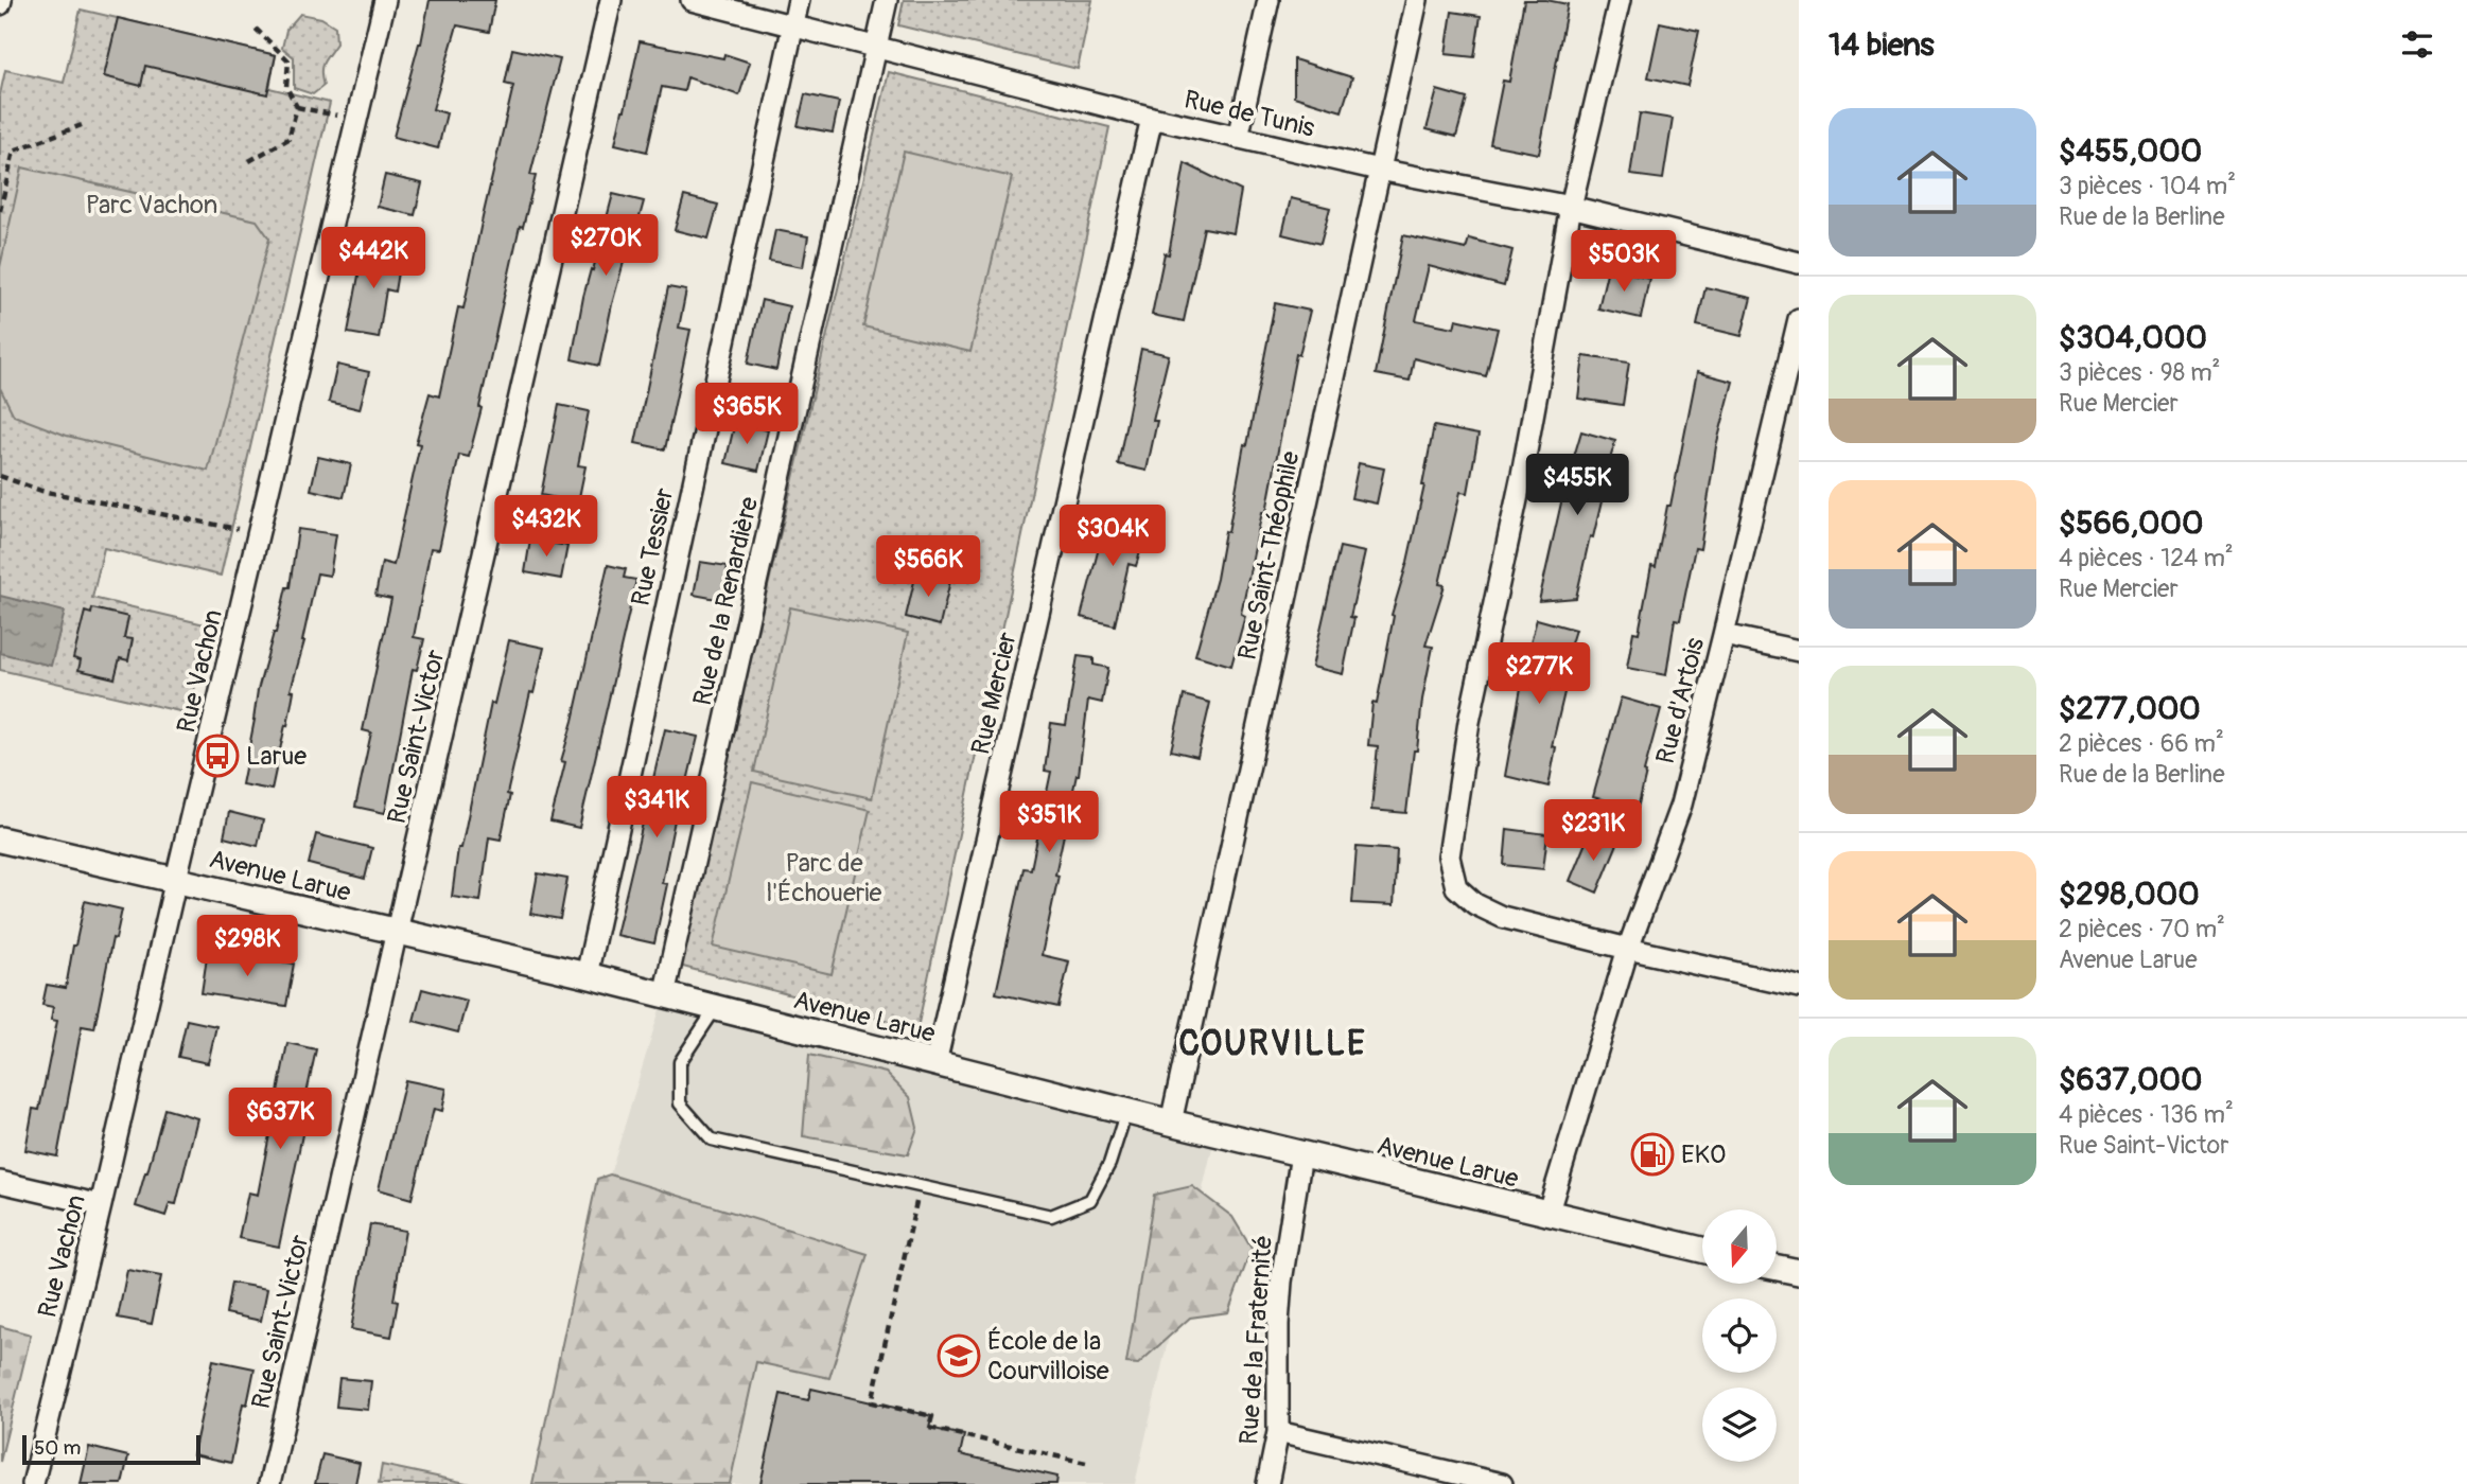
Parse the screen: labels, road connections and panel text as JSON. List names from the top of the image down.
{
  "streets": {
    "street": [
      "Rue de Tunis",
      "Rue Tessier",
      "Rue Saint-Théophile",
      "Rue de la Renardière",
      "Rue Vachon",
      "Rue Mercier",
      "Rue d'Artois",
      "Rue Saint-Victor",
      "Avenue Larue",
      "Rue de la Fraternité"
    ]
  },
  "crossings": [
    ["Rue de Tunis", "Rue Tessier"],
    ["Rue de Tunis", "Rue Saint-Théophile"],
    ["Rue de Tunis", "Rue de la Renardière"],
    ["Rue de Tunis", "Rue Mercier"],
    ["Rue Tessier", "Avenue Larue"],
    ["Rue Saint-Théophile", "Avenue Larue"],
    ["Rue de la Renardière", "Avenue Larue"],
    ["Rue Vachon", "Avenue Larue"],
    ["Rue Mercier", "Avenue Larue"],
    ["Rue d'Artois", "Avenue Larue"],
    ["Rue Saint-Victor", "Avenue Larue"],
    ["Avenue Larue", "Rue de la Fraternité"]
  ],
  "districts": ["COURVILLE"],
  "parks": ["Parc Vachon", "Parc de l'Échouerie"],
  "places": {
    "bus stop": ["Larue"],
    "fuel station": ["EKO"],
    "school or university": ["École de la Courvilloise"]
  },
  "scale_bar": "50 m",
  "north": "bottom",
  "page": {
    "heading": "14 biens",
    "list": [
      {
        "name": "$455,000",
        "note": "3 pièces · 104 m² · Rue de la Berline"
      },
      {
        "name": "$304,000",
        "note": "3 pièces · 98 m² · Rue Mercier"
      },
      {
        "name": "$566,000",
        "note": "4 pièces · 124 m² · Rue Mercier"
      },
      {
        "name": "$277,000",
        "note": "2 pièces · 66 m² · Rue de la Berline"
      },
      {
        "name": "$298,000",
        "note": "2 pièces · 70 m² · Avenue Larue"
      },
      {
        "name": "$637,000",
        "note": "4 pièces · 136 m² · Rue Saint-Victor"
      }
    ],
    "price": [
      "$270K",
      "$442K",
      "$503K",
      "$365K",
      "$455K",
      "$432K",
      "$304K",
      "$566K",
      "$277K",
      "$341K",
      "$351K",
      "$231K",
      "$298K",
      "$637K"
    ],
    "scale": "50 m"
  }
}
